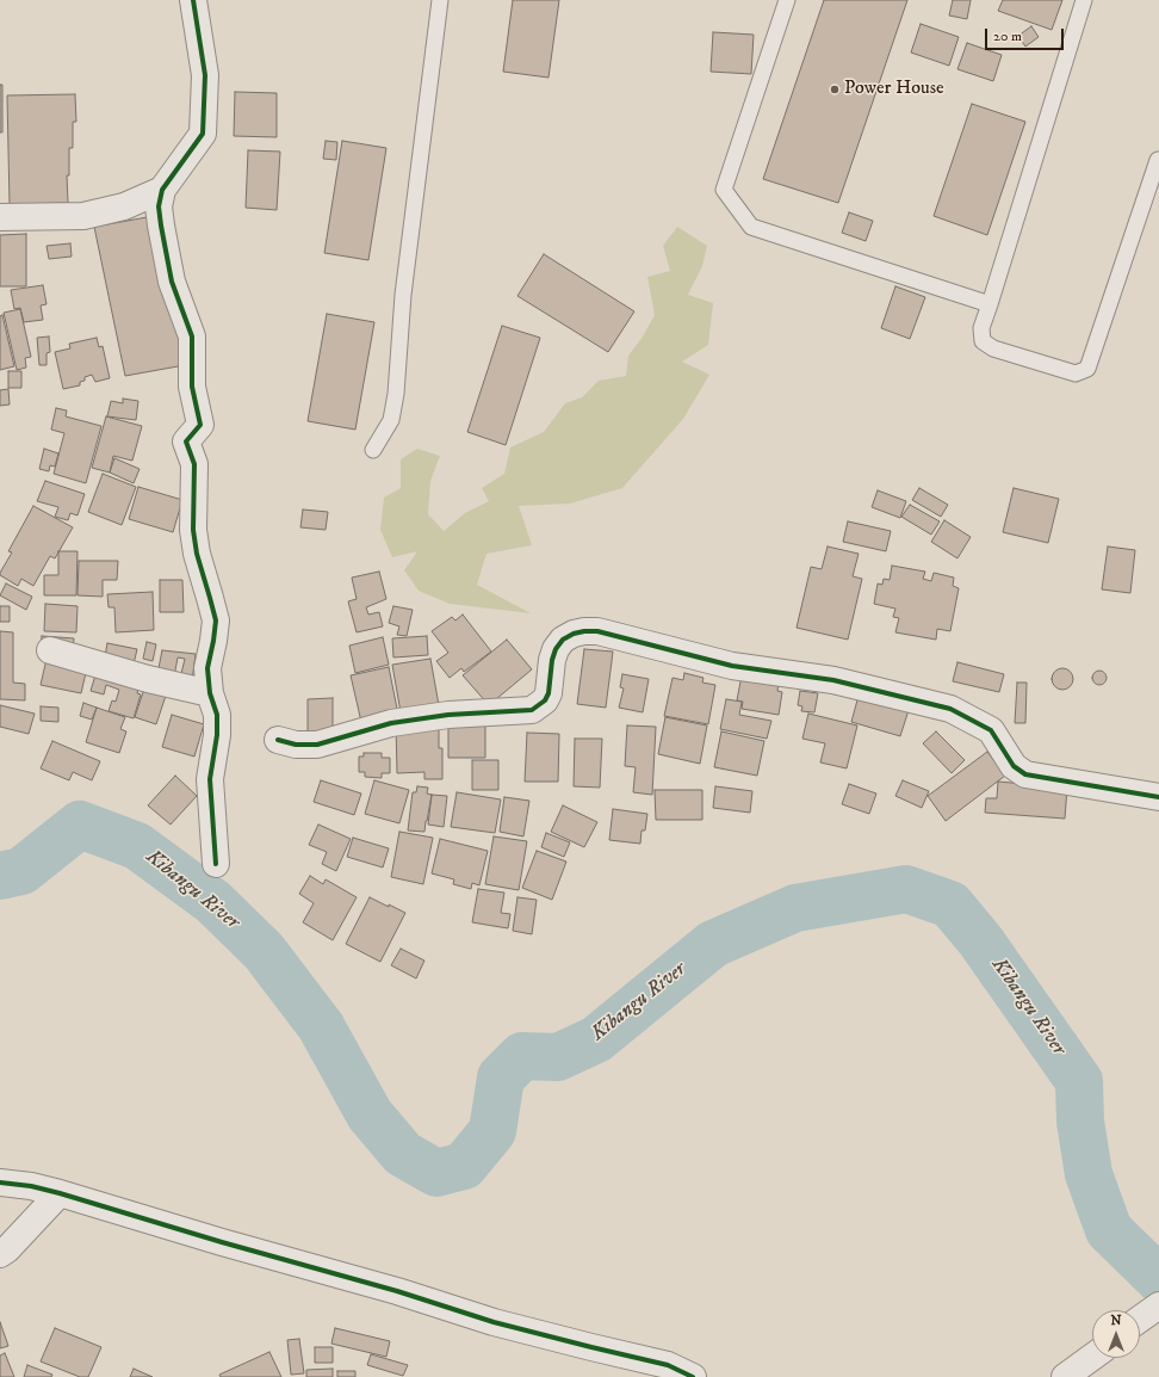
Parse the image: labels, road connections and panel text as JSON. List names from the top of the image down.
{
  "water": ["Kibangu River"],
  "places": ["Power House"],
  "scale_bar": "20 m",
  "north": "top"
}
